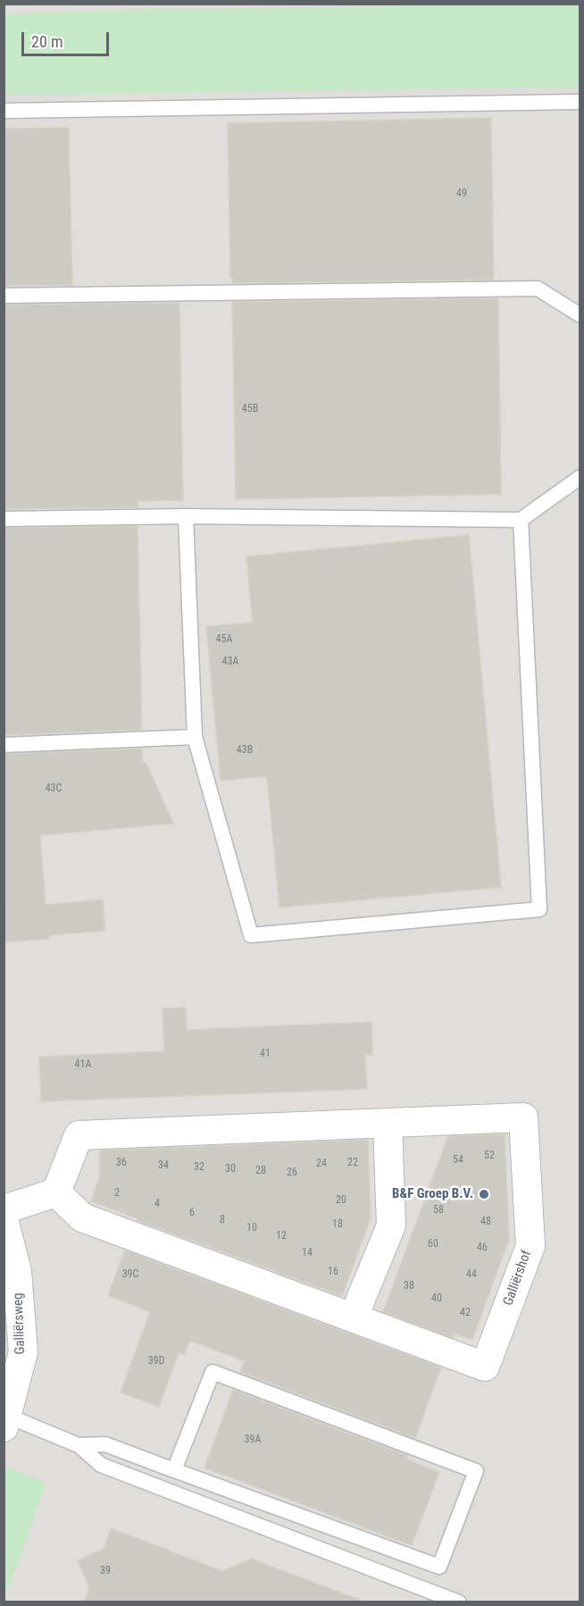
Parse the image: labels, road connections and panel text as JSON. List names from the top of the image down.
{
  "streets": {
    "street": ["Galliërshof", "Galliërsweg"]
  },
  "places": ["B&F Groep B.V."],
  "house_numbers": [
    "49",
    "45B",
    "45A",
    "43A",
    "43B",
    "43C",
    "41",
    "41A",
    "52",
    "54",
    "36",
    "22",
    "24",
    "34",
    "32",
    "30",
    "28",
    "26",
    "2",
    "20",
    "4",
    "58",
    "6",
    "8",
    "48",
    "18",
    "10",
    "12",
    "60",
    "46",
    "14",
    "16",
    "39C",
    "44",
    "38",
    "40",
    "42",
    "39D",
    "39A",
    "39"
  ],
  "scale_bar": "20 m"
}
